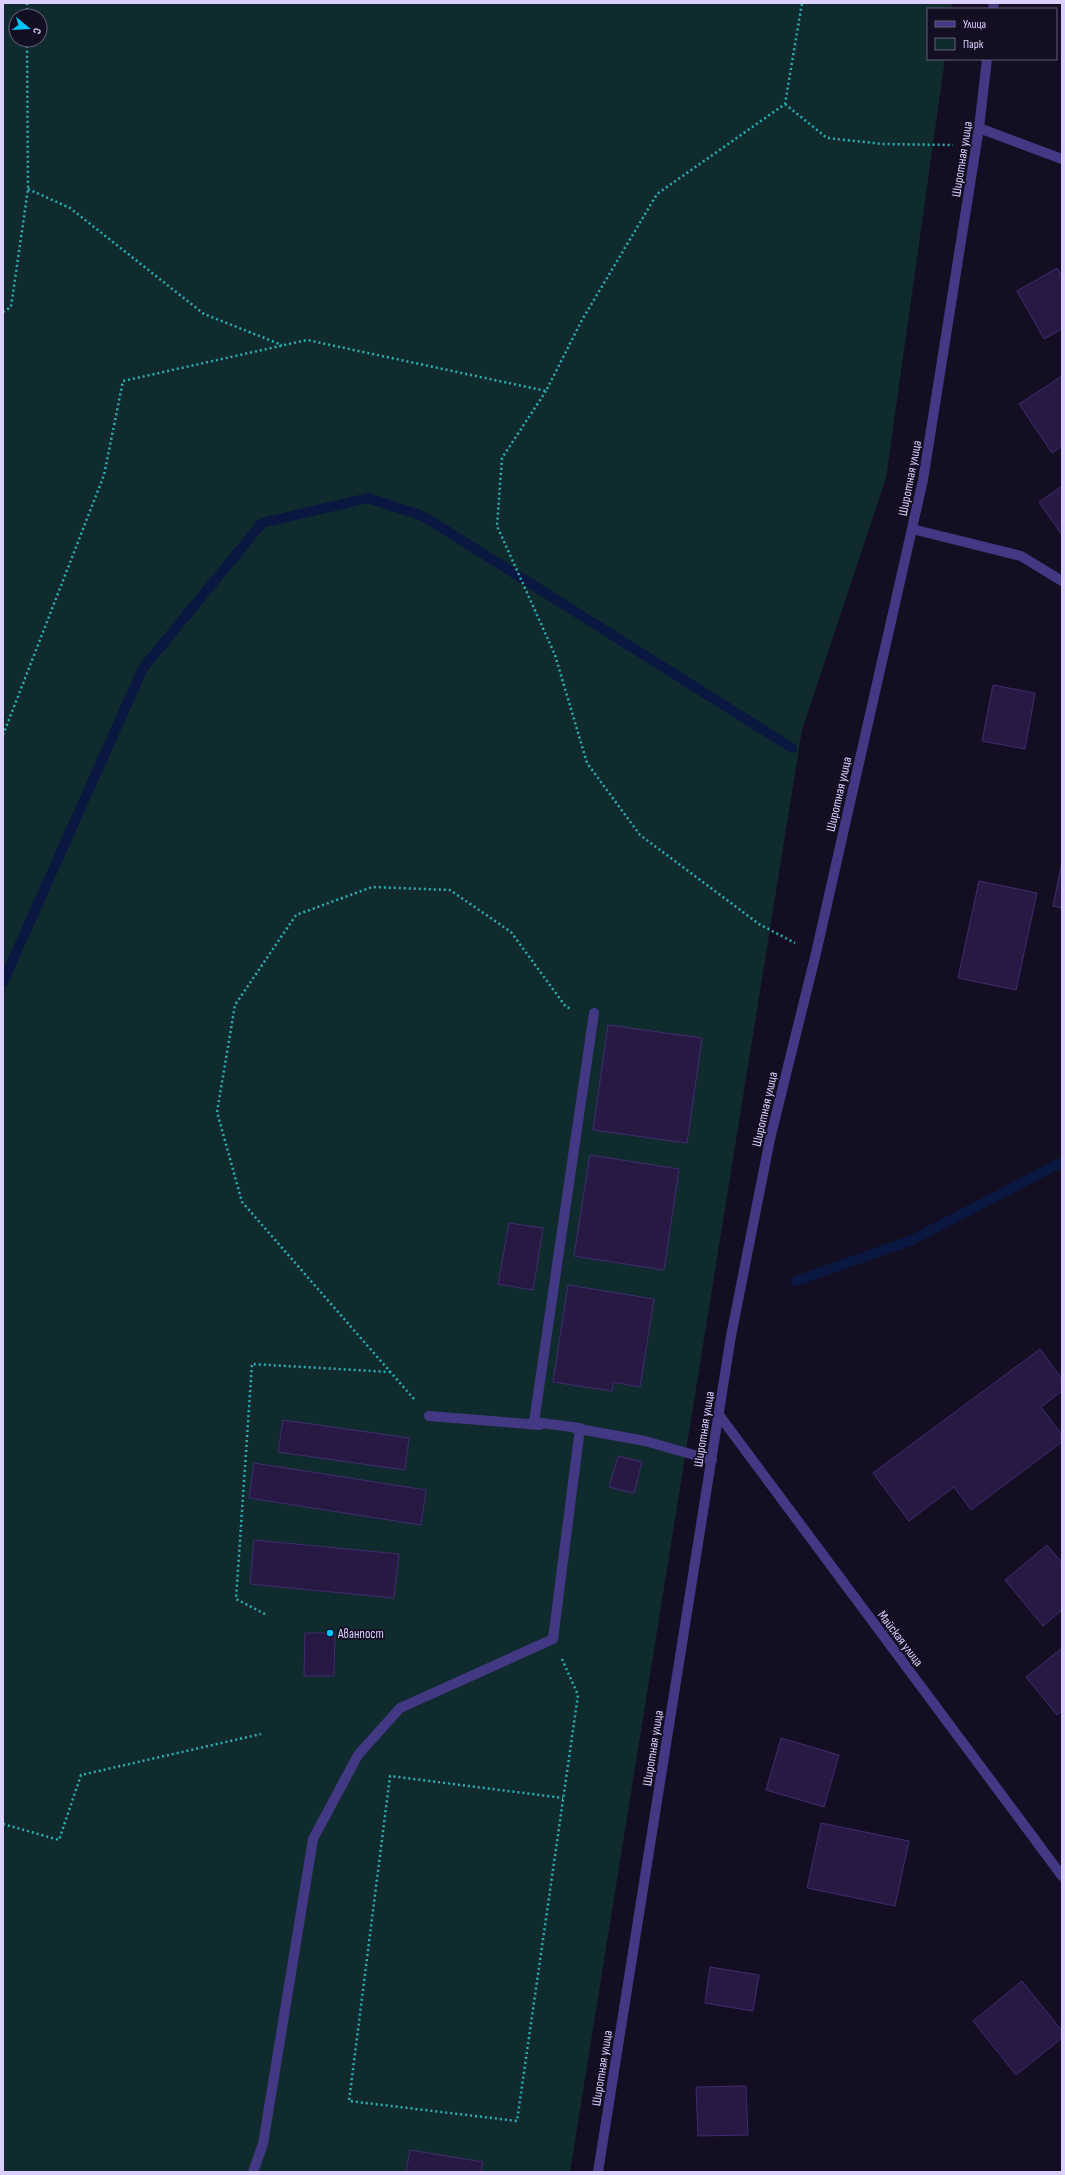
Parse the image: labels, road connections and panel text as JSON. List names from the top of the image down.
{
  "streets": {
    "street": ["Широтная улица", "Майская улица"]
  },
  "crossings": [
    ["Широтная улица", "Майская улица"]
  ],
  "places": ["Аванпост"],
  "legend": ["Улица", "Парк"],
  "north": "right"
}
